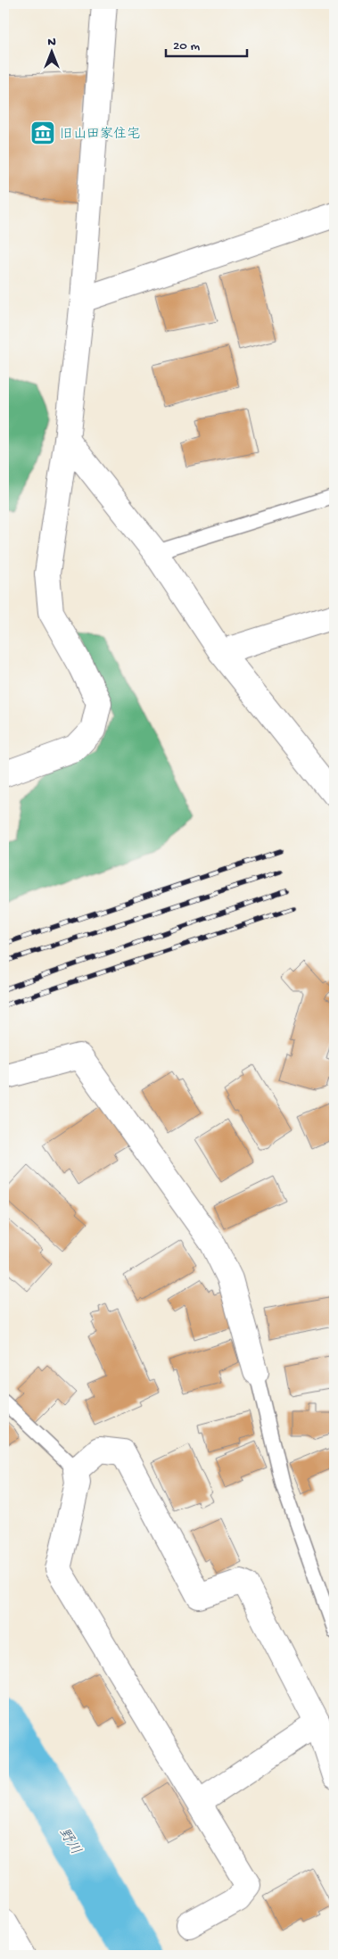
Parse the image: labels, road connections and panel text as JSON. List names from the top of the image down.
{
  "water": ["野川"],
  "places": {
    "museum": ["旧山田家住宅"]
  },
  "scale_bar": "20 m",
  "north": "top"
}
